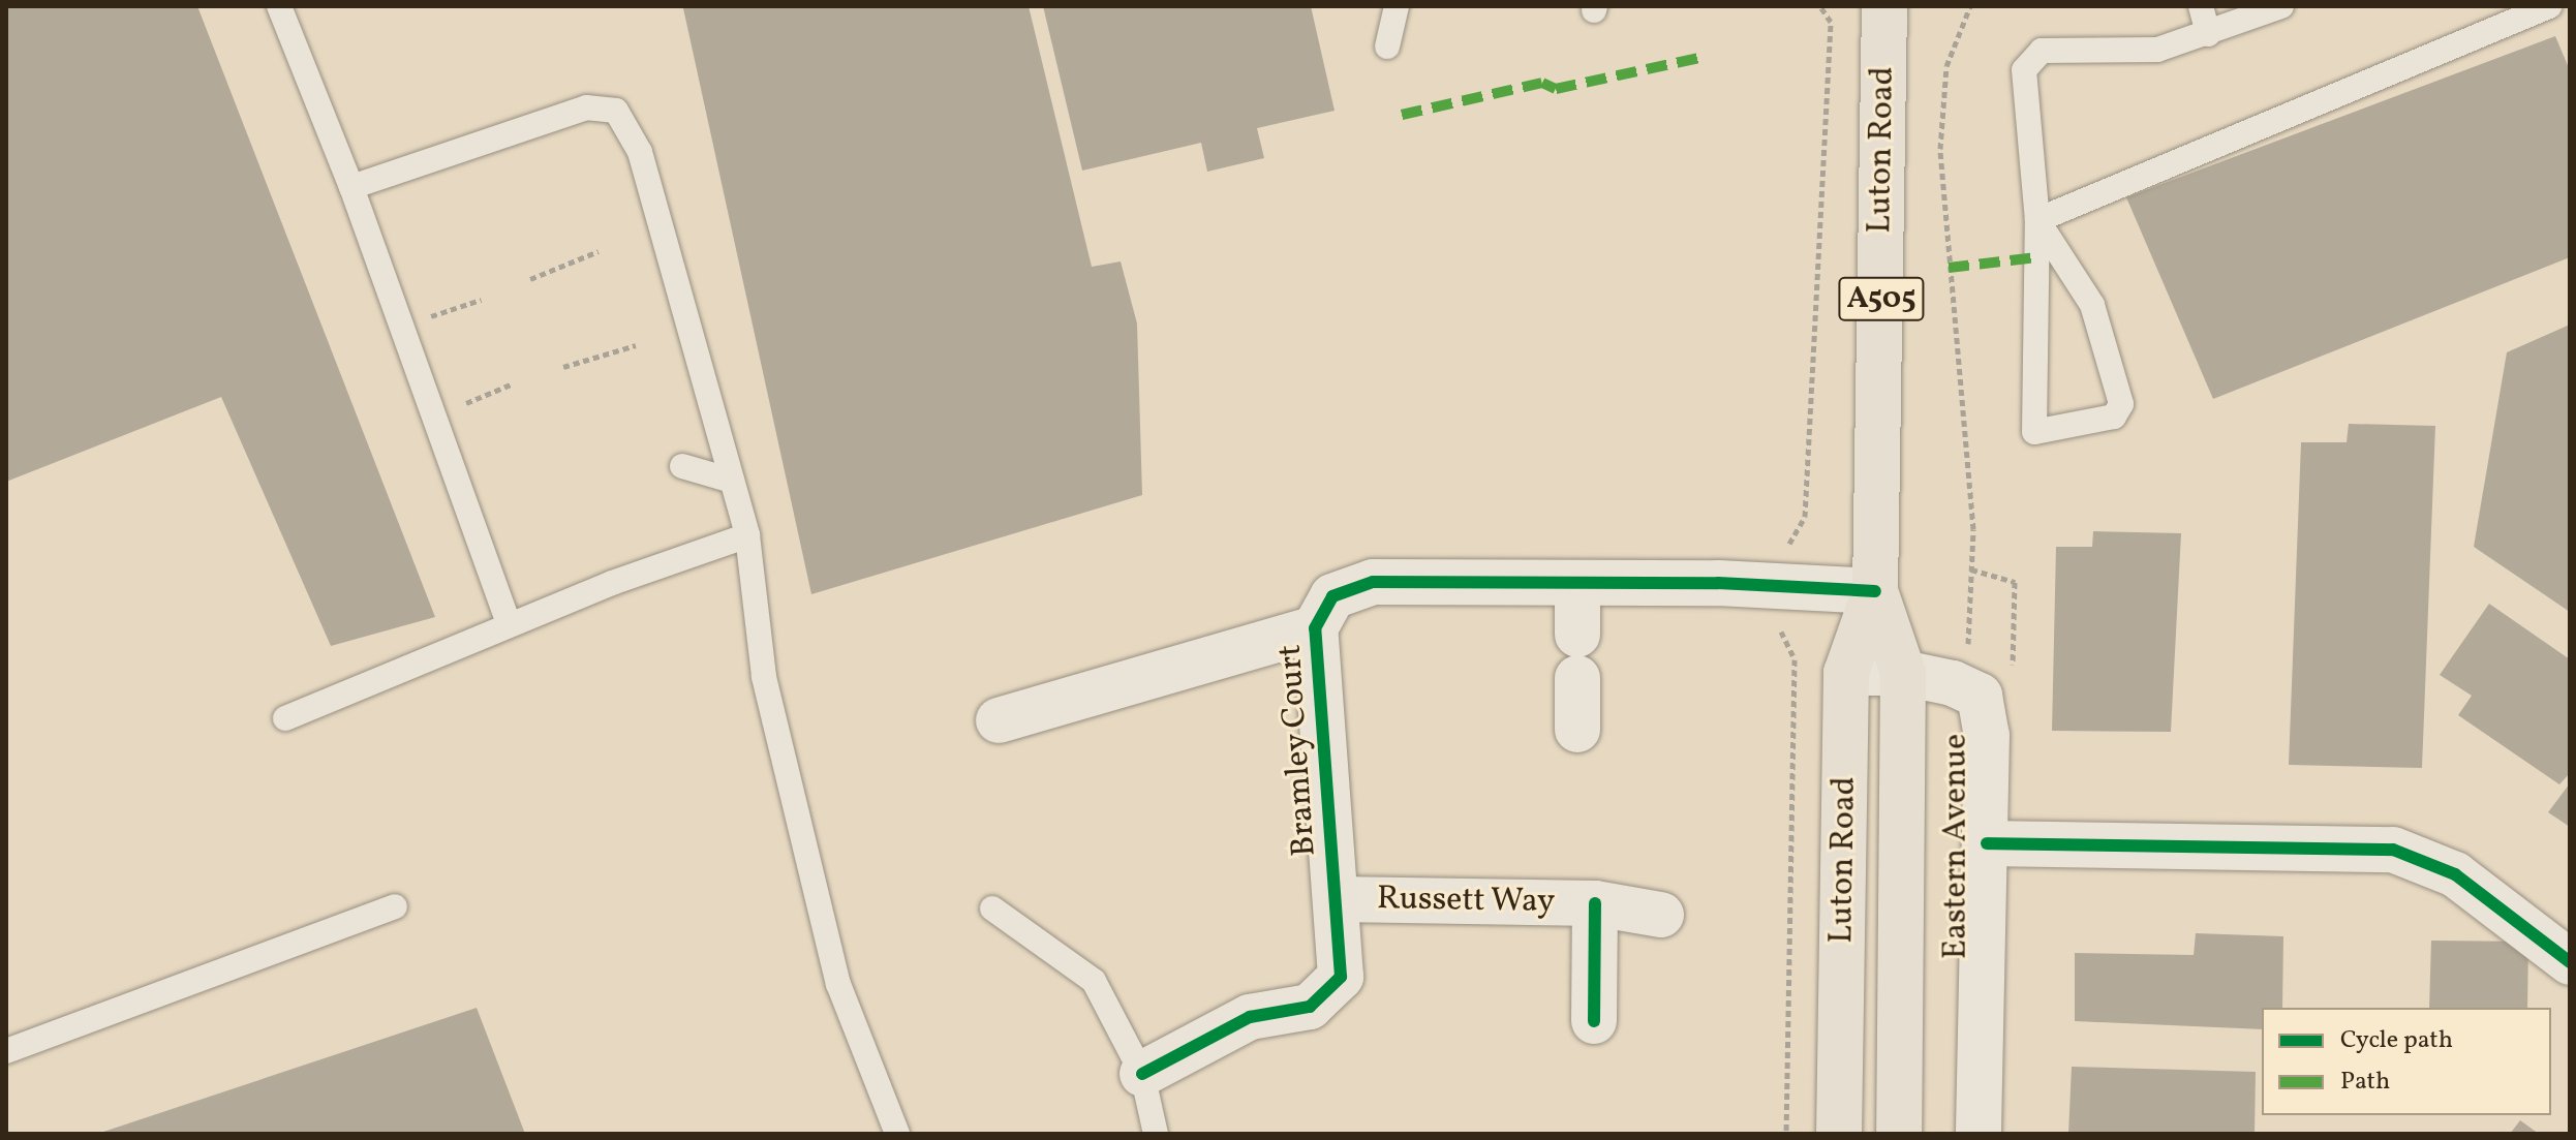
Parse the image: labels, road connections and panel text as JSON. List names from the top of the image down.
{
  "streets": {
    "main road": ["Luton Road", "A505"],
    "street": ["Bramley Court", "Eastern Avenue", "Russett Way"]
  },
  "crossings": [
    ["Luton Road", "Bramley Court"],
    ["Luton Road", "Eastern Avenue"],
    ["Bramley Court", "Russett Way"]
  ],
  "legend": ["Cycle path", "Path"]
}
